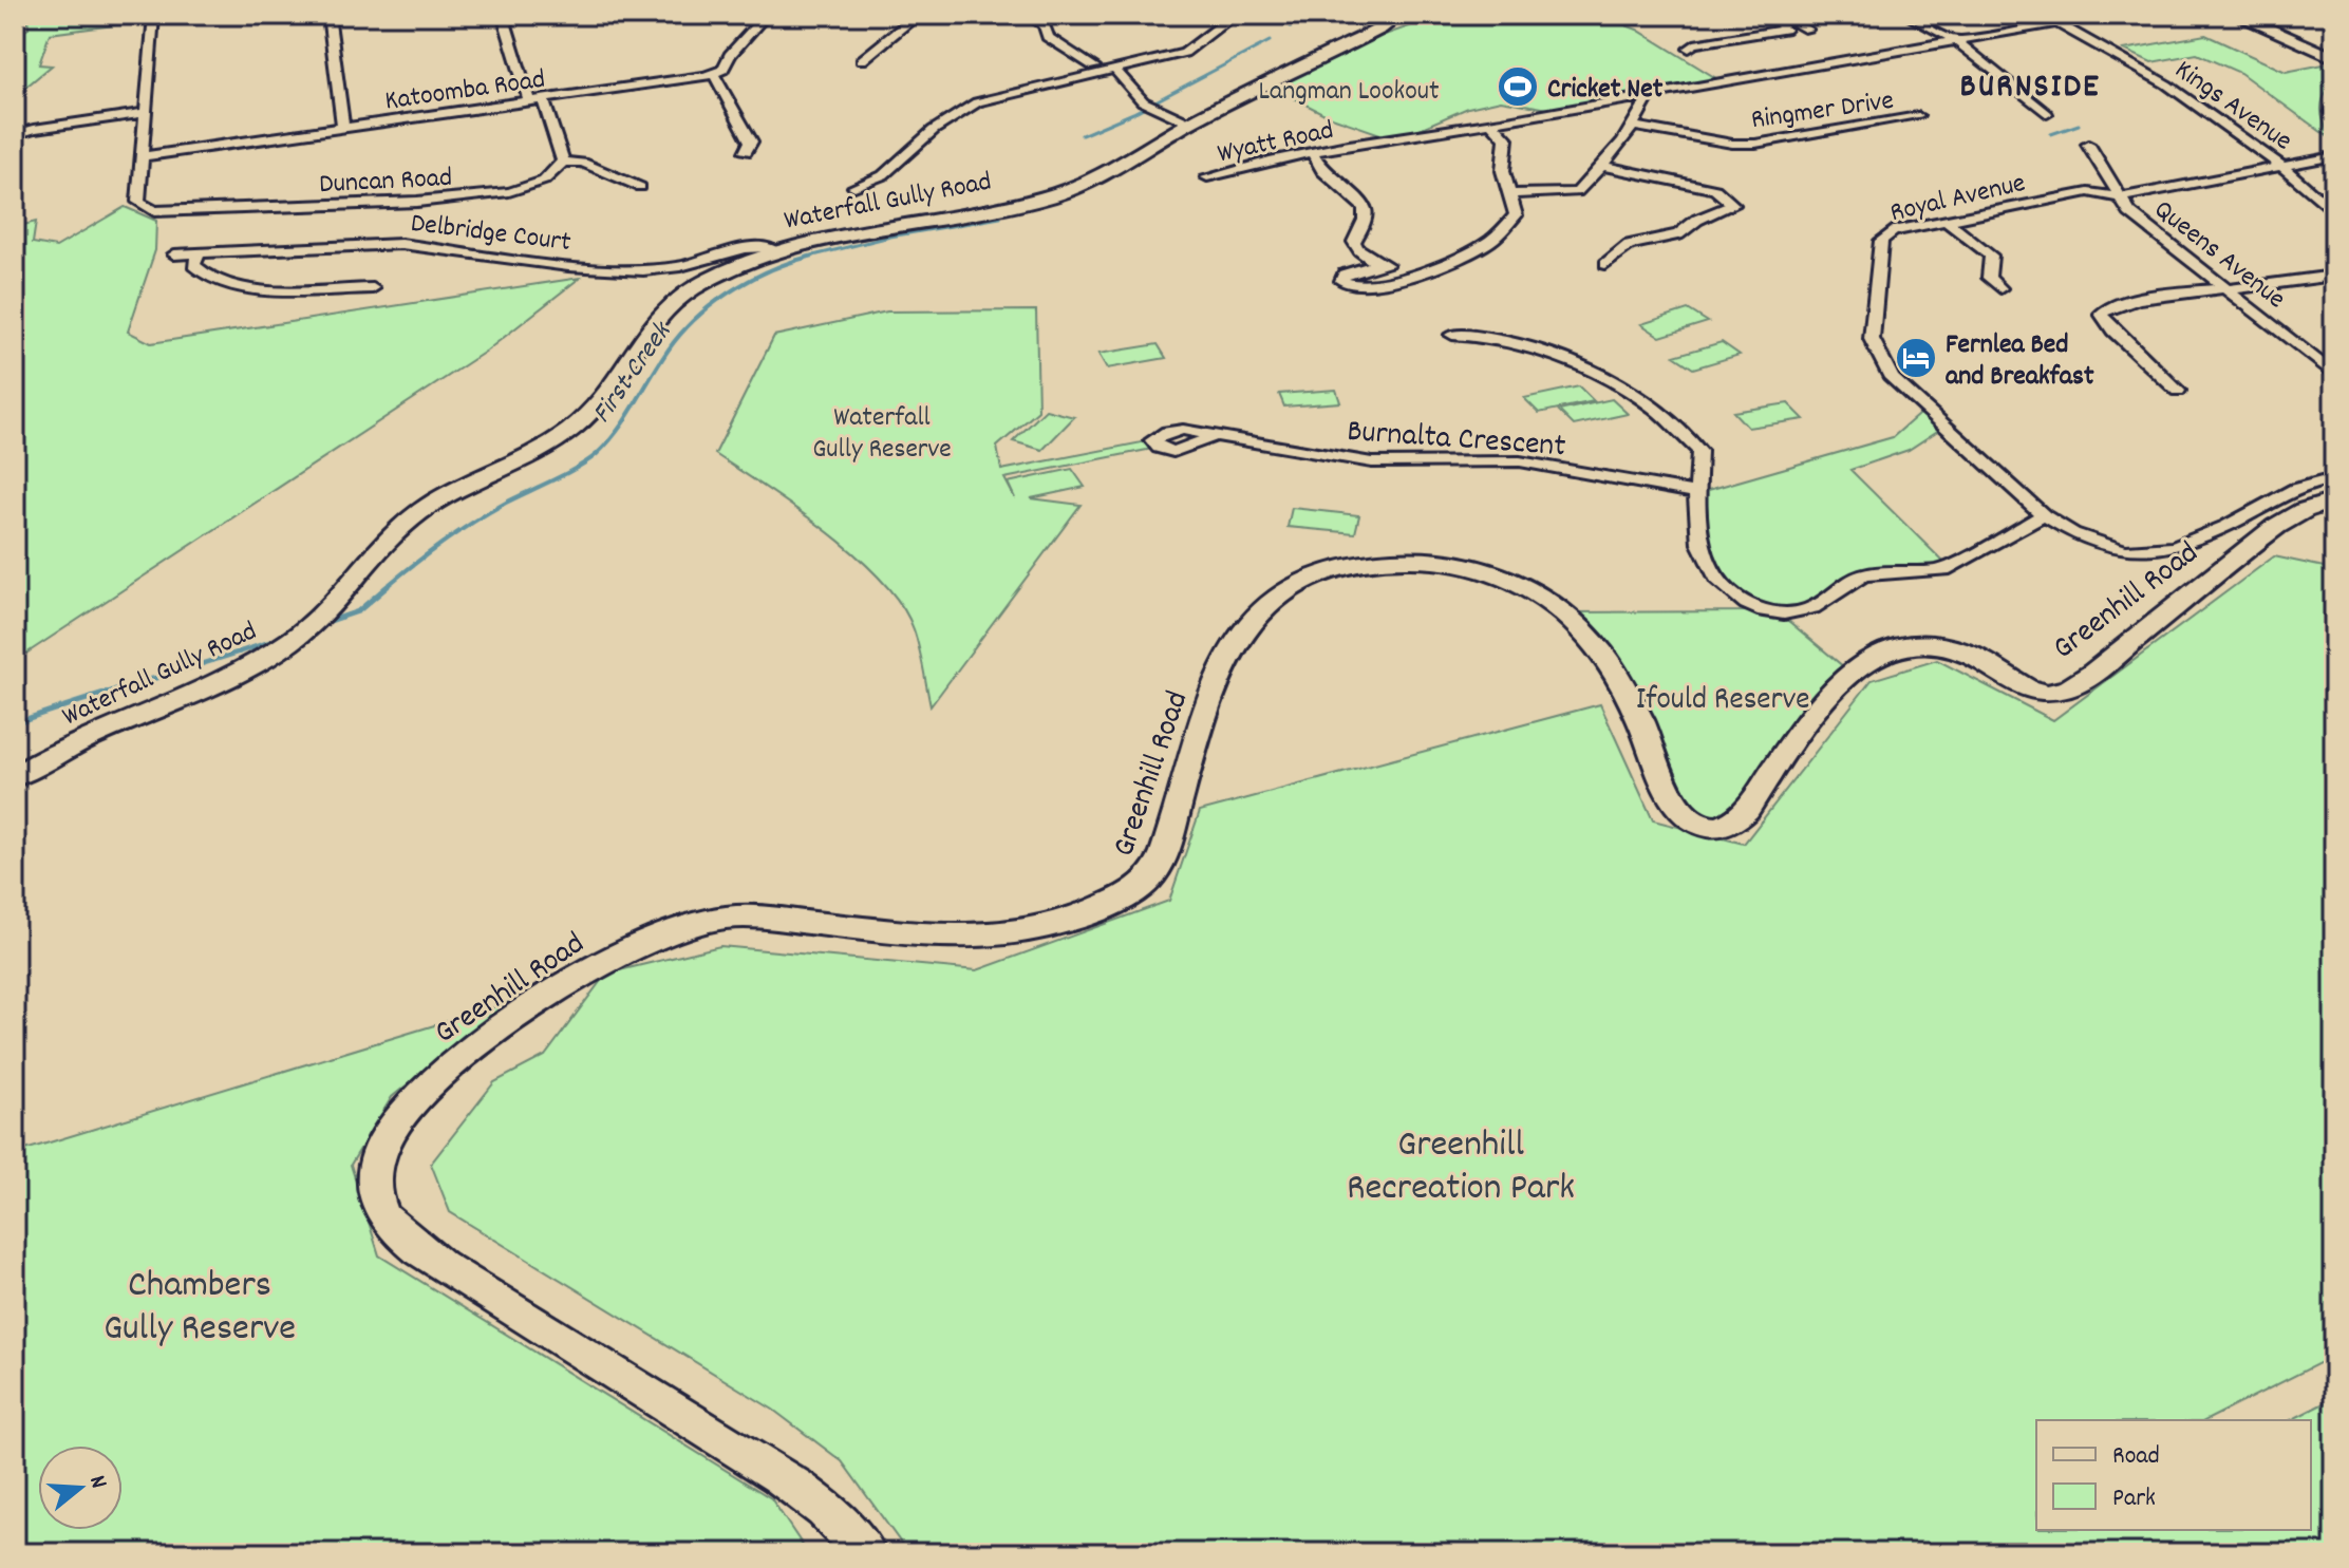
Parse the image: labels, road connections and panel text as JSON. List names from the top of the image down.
{
  "streets": {
    "main road": ["Waterfall Gully Road", "Greenhill Road"],
    "street": [
      "Katoomba Road",
      "Kings Avenue",
      "Ringmer Drive",
      "Wyatt Road",
      "Duncan Road",
      "Royal Avenue",
      "Delbridge Court",
      "Queens Avenue",
      "Burnalta Crescent"
    ]
  },
  "crossings": [
    ["Katoomba Road", "Duncan Road"],
    ["Kings Avenue", "Wyatt Road"],
    ["Kings Avenue", "Royal Avenue"],
    ["Royal Avenue", "Queens Avenue"],
    ["Royal Avenue", "Greenhill Road"],
    ["Waterfall Gully Road", "Delbridge Court"]
  ],
  "districts": ["BURNSIDE"],
  "water": ["First Creek"],
  "parks": [
    "Langman Lookout",
    "Waterfall Gully Reserve",
    "Ifould Reserve",
    "Greenhill Recreation Park",
    "Chambers Gully Reserve"
  ],
  "places": {
    "sports": ["Cricket Net"],
    "hotel": ["Fernlea Bed and Breakfast"]
  },
  "legend": ["Road", "Park"],
  "north": "right"
}
